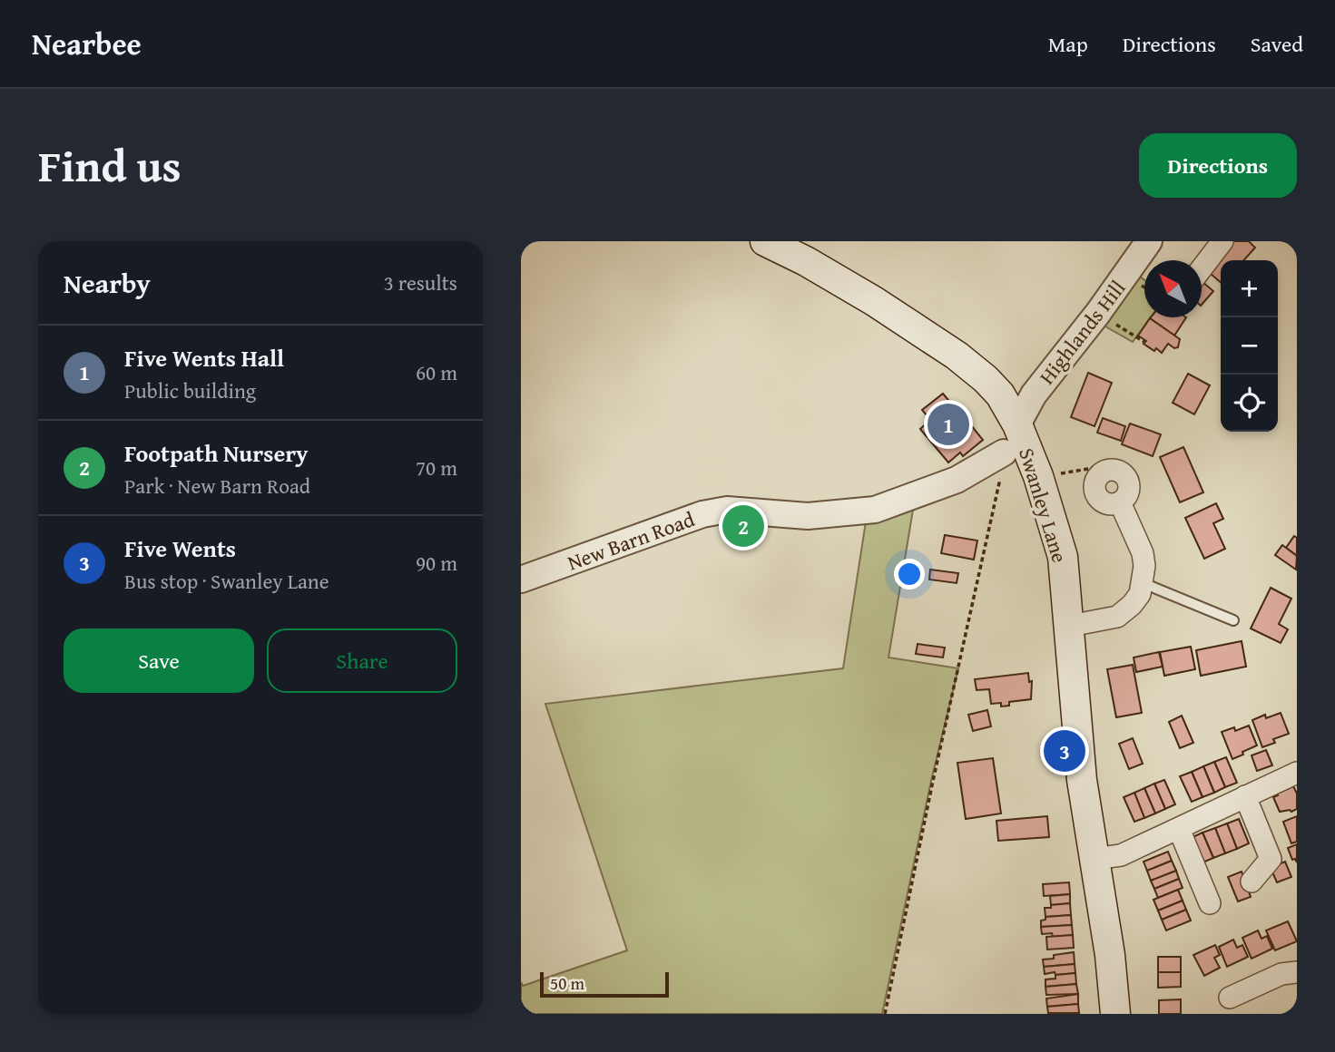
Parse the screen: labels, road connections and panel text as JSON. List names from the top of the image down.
{
  "streets": {
    "main road": ["Swanley Lane"],
    "street": ["Highlands Hill", "New Barn Road"]
  },
  "crossings": [
    ["Highlands Hill", "Swanley Lane"],
    ["Highlands Hill", "New Barn Road"],
    ["Swanley Lane", "New Barn Road"]
  ],
  "scale_bar": "50 m",
  "north": "top left",
  "page": {
    "header": "Nearbee",
    "nav": ["Map", "Directions", "Saved"],
    "title": "Find us",
    "buttons": [
      "Directions",
      ["Save", "Share"]
    ],
    "heading": ["Nearby", "3 results"],
    "map_buttons": ["+", "−"],
    "list": [
      {
        "mark": "1",
        "name": "Five Wents Hall",
        "note": "Public building",
        "value": "60 m"
      },
      {
        "mark": "2",
        "name": "Footpath Nursery",
        "note": "Park · New Barn Road",
        "value": "70 m"
      },
      {
        "mark": "3",
        "name": "Five Wents",
        "note": "Bus stop · Swanley Lane",
        "value": "90 m"
      }
    ],
    "pins": ["1", "2", "3"],
    "scale": "50 m"
  }
}
